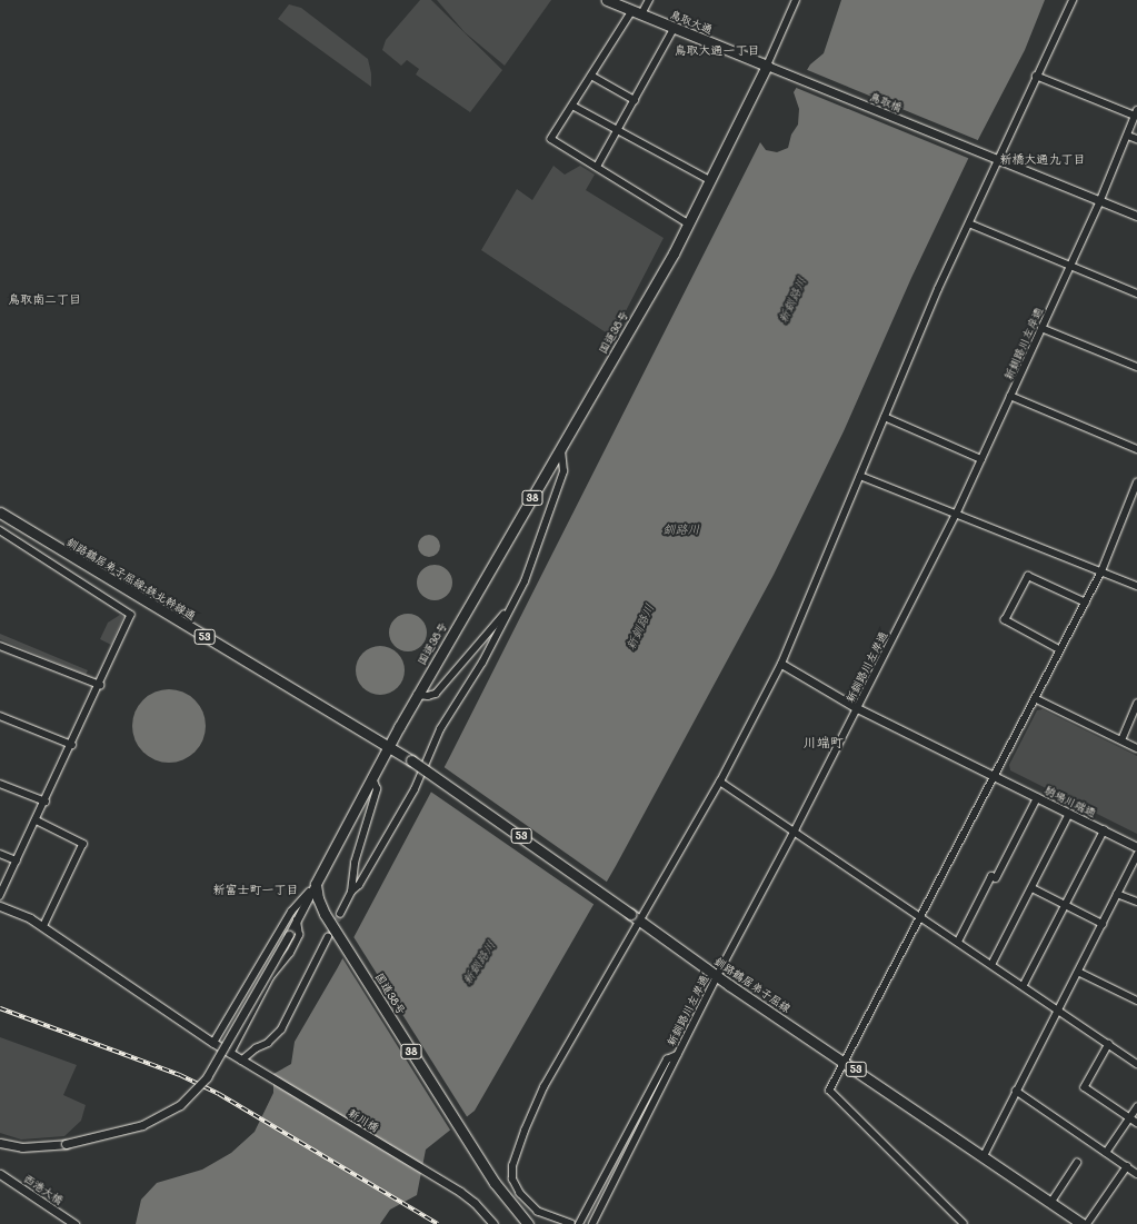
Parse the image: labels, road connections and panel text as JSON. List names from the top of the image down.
{
  "streets": {
    "main road": [
      "鳥取大通",
      "国道38号",
      "38",
      "釧路鶴居弟子屈線:鉄北幹線通",
      "53",
      "釧路鶴居弟子屈線"
    ],
    "street": [
      "鳥取橋",
      "新釧路川左岸通",
      "駒場川端通",
      "新川橋",
      "西港大橋"
    ]
  },
  "crossings": [
    ["鳥取大通", "鳥取橋"],
    ["鳥取大通", "国道38号"],
    ["鳥取橋", "国道38号"],
    ["鳥取橋", "新釧路川左岸通"],
    ["国道38号", "釧路鶴居弟子屈線:鉄北幹線通"],
    ["新釧路川左岸通", "駒場川端通"],
    ["新釧路川左岸通", "釧路鶴居弟子屈線"],
    ["釧路鶴居弟子屈線:鉄北幹線通", "釧路鶴居弟子屈線"]
  ],
  "districts": [
    "鳥取大通一丁目",
    "新橋大通九丁目",
    "鳥取南二丁目",
    "川端町",
    "新富士町一丁目"
  ],
  "water": ["新釧路川", "釧路川"]
}
